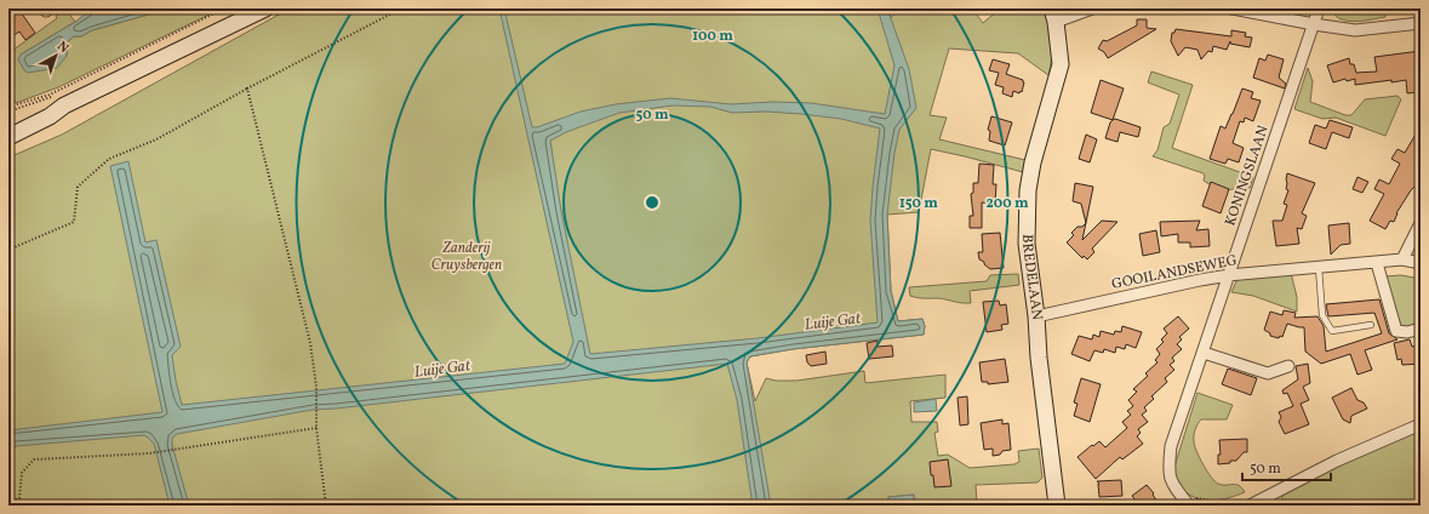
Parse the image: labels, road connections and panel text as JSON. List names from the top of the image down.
{
  "streets": {
    "main road": ["BREDELAAN"],
    "street": ["KONINGSLAAN", "GOOILANDSEWEG"]
  },
  "crossings": [
    ["KONINGSLAAN", "GOOILANDSEWEG"],
    ["GOOILANDSEWEG", "BREDELAAN"]
  ],
  "water": ["Luije Gat"],
  "parks": ["Zanderij Cruysbergen"],
  "scale_bar": "50 m",
  "north": "top right",
  "rings": [
    "100 m",
    "50 m",
    "150 m",
    "200 m"
  ]
}
